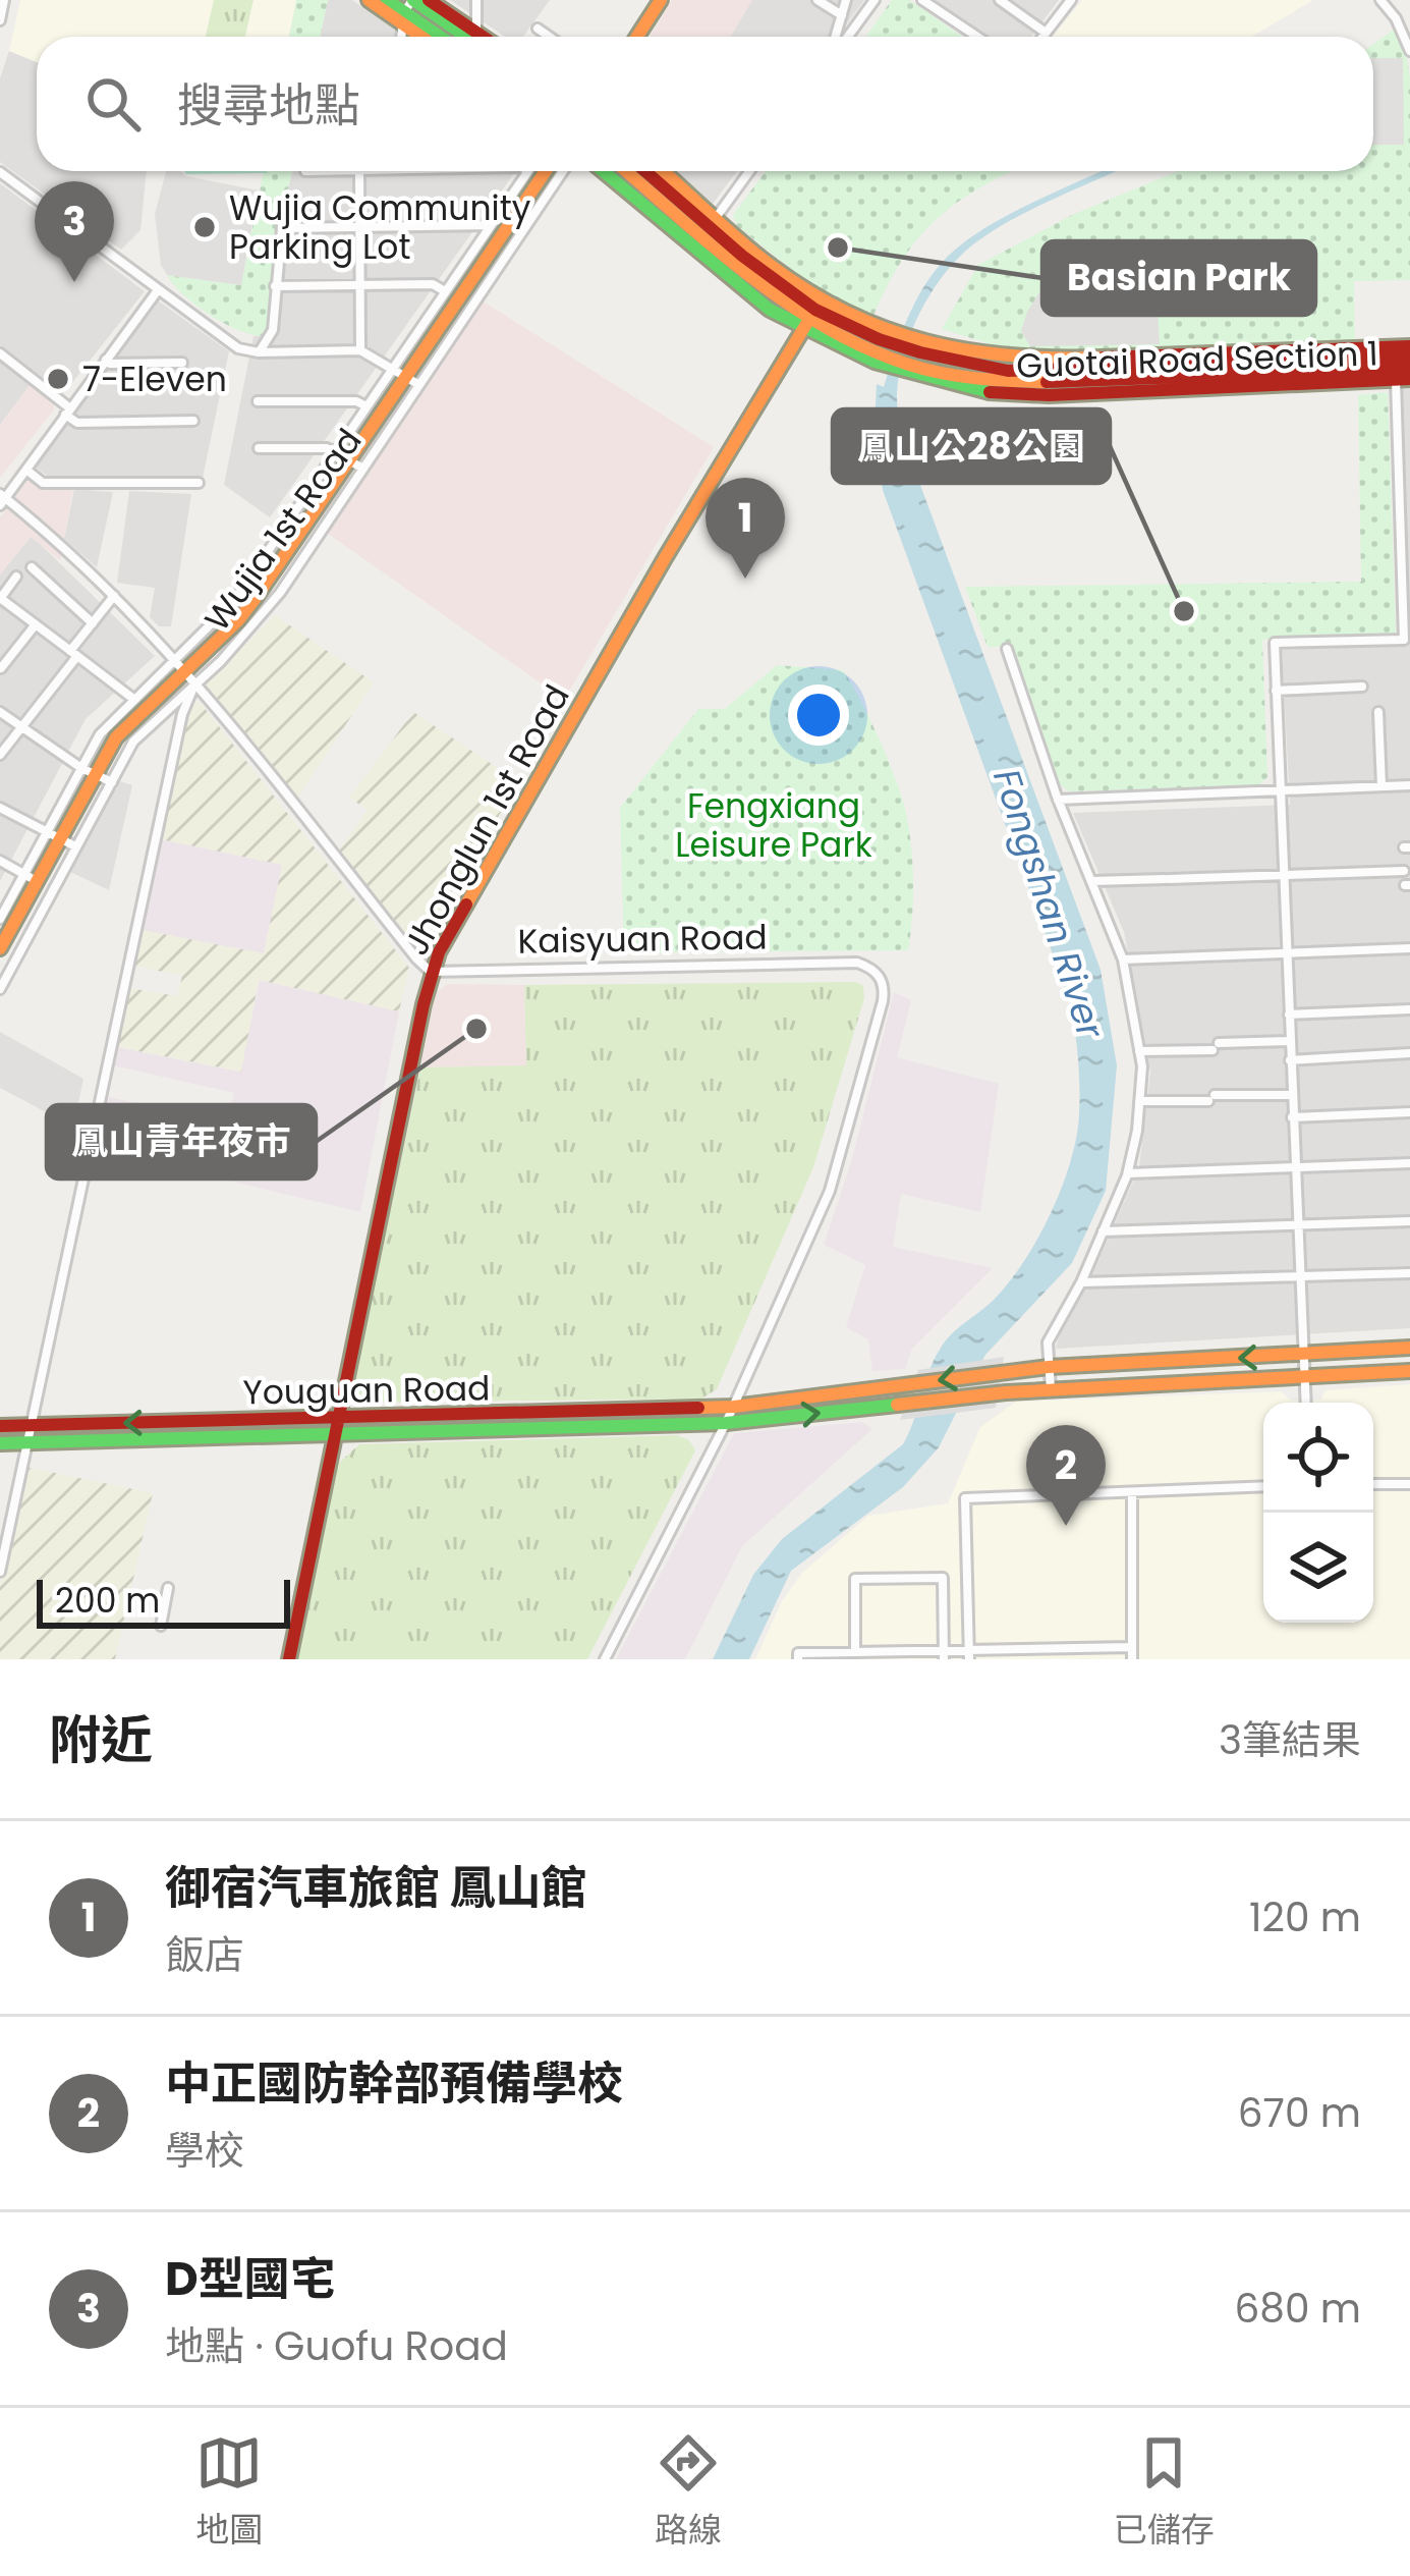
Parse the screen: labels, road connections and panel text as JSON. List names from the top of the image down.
{
  "streets": {
    "street": [
      "Guotai Road Section 1",
      "Wujia 1st Road",
      "Jhonglun 1st Road",
      "Kaisyuan Road",
      "Youguan Road"
    ]
  },
  "crossings": [
    ["Jhonglun 1st Road", "Kaisyuan Road"],
    ["Jhonglun 1st Road", "Youguan Road"],
    ["Kaisyuan Road", "Youguan Road"]
  ],
  "water": ["Fongshan River"],
  "parks": ["Fengxiang Leisure Park"],
  "places": [
    "Wujia Community Parking Lot",
    "Basian Park",
    "7-Eleven",
    "鳳山公28公園",
    "鳳山青年夜市"
  ],
  "scale_bar": "200 m",
  "page": {
    "search": "搜尋地點",
    "pins": ["3", "1", "2"],
    "scale": "200 m",
    "heading": ["附近", "3筆結果"],
    "list": [
      {
        "mark": "1",
        "name": "御宿汽車旅館 鳳山館",
        "note": "飯店",
        "value": "120 m"
      },
      {
        "mark": "2",
        "name": "中正國防幹部預備學校",
        "note": "學校",
        "value": "670 m"
      },
      {
        "mark": "3",
        "name": "D型國宅",
        "note": "地點 · Guofu Road",
        "value": "680 m"
      }
    ],
    "nav": ["地圖", "路線", "已儲存"]
  }
}
